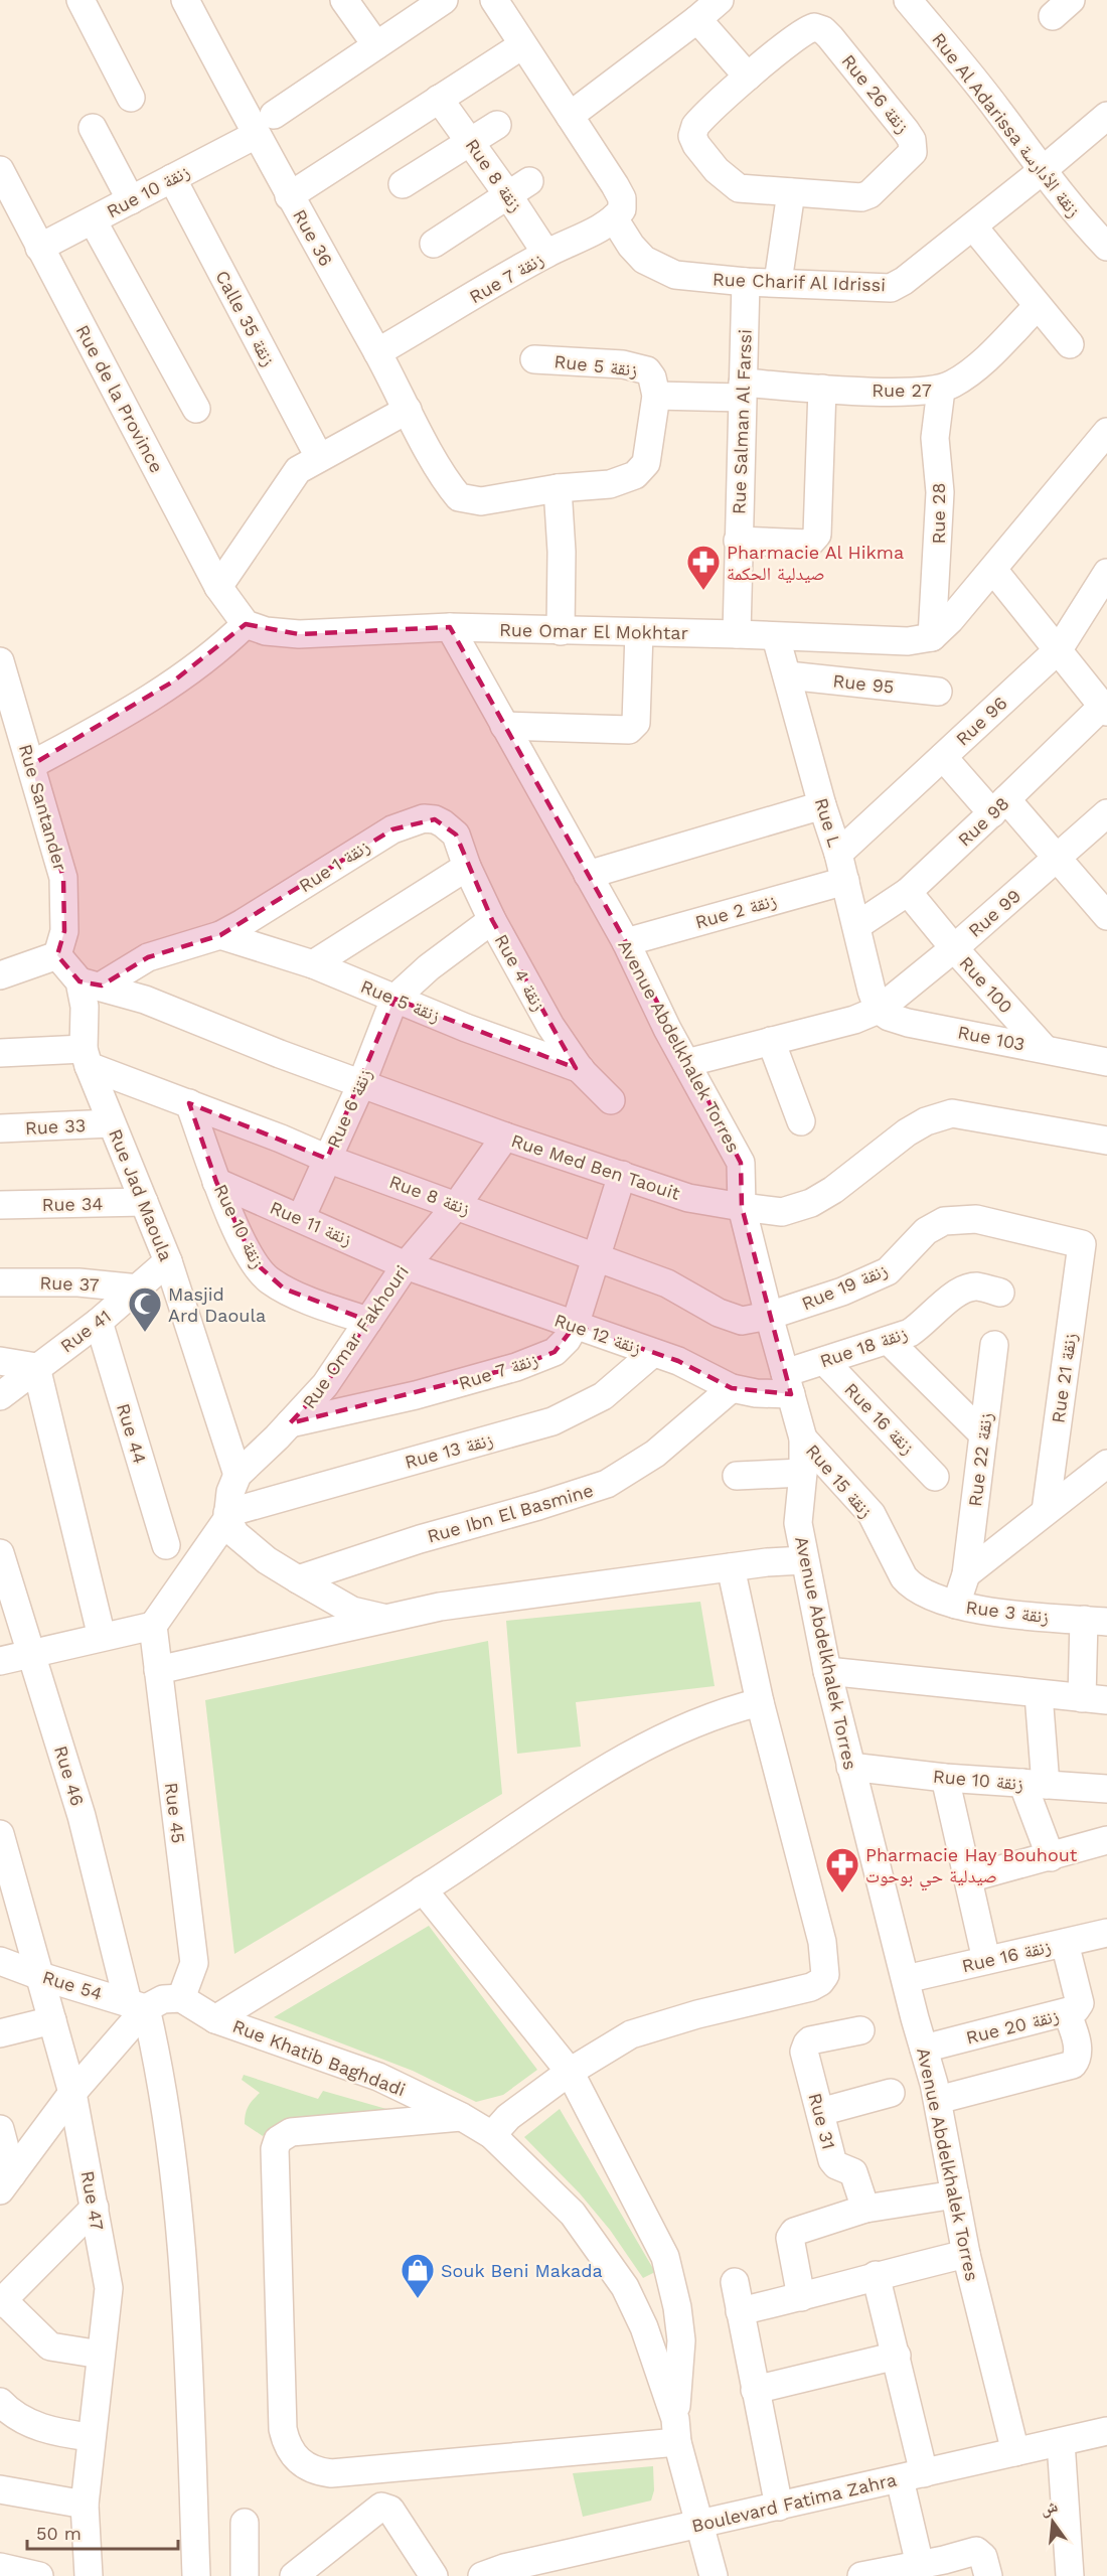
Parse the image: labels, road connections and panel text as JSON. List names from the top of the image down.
{
  "streets": {
    "street": [
      "Rue 26 زنقة",
      "Rue Al Adarissa زنقة الأدارسة",
      "Rue 8 زنقة",
      "Rue 10 زنقة",
      "Rue 36",
      "Rue 7 زنقة",
      "Rue Charif Al Idrissi",
      "Calle 35 زنقة",
      "Rue 5 زنقة",
      "Rue 27",
      "Rue de la Province",
      "Rue Salman Al Farssi",
      "Rue 28",
      "Rue Omar El Mokhtar",
      "Rue 95",
      "Rue 96",
      "Rue Santander",
      "Rue 98",
      "Rue L",
      "Rue 1 زنقة",
      "Rue 2 زنقة",
      "Rue 99",
      "Rue 4 زنقة",
      "Rue 100",
      "Rue 103",
      "Avenue Abdelkhalek Torres",
      "Rue 6 زنقة",
      "Rue 33",
      "Rue Med Ben Taouit",
      "Rue Jad Maoula",
      "Rue 34",
      "Rue 11 زنقة",
      "Rue 37",
      "Rue 19 زنقة",
      "Rue 41",
      "Rue 12 زنقة",
      "Rue Omar Fakhouri",
      "Rue 18 زنقة",
      "Rue 21 زنقة",
      "Rue 16 زنقة",
      "Rue 44",
      "Rue 13 زنقة",
      "Rue 22 زنقة",
      "Rue 15 زنقة",
      "Rue Ibn El Basmine",
      "Rue 3 زنقة",
      "Rue 46",
      "Rue 45",
      "Rue 54",
      "Rue 20 زنقة",
      "Rue Khatib Baghdadi",
      "Rue 31",
      "Rue 47",
      "Boulevard Fatima Zahra"
    ]
  },
  "crossings": [
    ["Rue Al Adarissa زنقة الأدارسة", "Rue Charif Al Idrissi"],
    ["Rue 8 زنقة", "Rue 10 زنقة"],
    ["Rue 8 زنقة", "Rue 7 زنقة"],
    ["Rue 8 زنقة", "Avenue Abdelkhalek Torres"],
    ["Rue 8 زنقة", "Rue 6 زنقة"],
    ["Rue 8 زنقة", "Rue Jad Maoula"],
    ["Rue 8 زنقة", "Rue 19 زنقة"],
    ["Rue 8 زنقة", "Rue Omar Fakhouri"],
    ["Rue 10 زنقة", "Rue 36"],
    ["Rue 10 زنقة", "Calle 35 زنقة"],
    ["Rue 10 زنقة", "Rue de la Province"],
    ["Rue 10 زنقة", "Avenue Abdelkhalek Torres"],
    ["Rue 10 زنقة", "Rue 11 زنقة"],
    ["Rue 10 زنقة", "Rue Omar Fakhouri"],
    ["Rue 36", "Rue 7 زنقة"],
    ["Rue 36", "Rue 5 زنقة"],
    ["Rue 7 زنقة", "Rue Charif Al Idrissi"],
    ["Rue 7 زنقة", "Rue Med Ben Taouit"],
    ["Rue 7 زنقة", "Rue 12 زنقة"],
    ["Rue 7 زنقة", "Rue Omar Fakhouri"],
    ["Rue Charif Al Idrissi", "Rue Salman Al Farssi"],
    ["Rue 5 زنقة", "Rue 1 زنقة"],
    ["Rue 5 زنقة", "Rue 4 زنقة"],
    ["Rue 5 زنقة", "Rue 6 زنقة"],
    ["Rue 27", "Rue Salman Al Farssi"],
    ["Rue 27", "Rue 28"],
    ["Rue de la Province", "Rue Omar El Mokhtar"],
    ["Rue Salman Al Farssi", "Rue Omar El Mokhtar"],
    ["Rue 28", "Rue Omar El Mokhtar"],
    ["Rue Omar El Mokhtar", "Rue L"],
    ["Rue Omar El Mokhtar", "Avenue Abdelkhalek Torres"],
    ["Rue 95", "Rue L"],
    ["Rue 96", "Rue L"],
    ["Rue 98", "Rue L"],
    ["Rue 98", "Rue 100"],
    ["Rue L", "Rue 2 زنقة"],
    ["Rue L", "Rue 99"],
    ["Rue L", "Rue 103"],
    ["Rue 1 زنقة", "Rue 4 زنقة"],
    ["Rue 1 زنقة", "Rue Med Ben Taouit"],
    ["Rue 1 زنقة", "Rue Jad Maoula"],
    ["Rue 2 زنقة", "Avenue Abdelkhalek Torres"],
    ["Rue 99", "Rue 100"],
    ["Rue 99", "Rue 103"],
    ["Rue 99", "Avenue Abdelkhalek Torres"],
    ["Rue 100", "Rue 103"],
    ["Avenue Abdelkhalek Torres", "Rue Med Ben Taouit"],
    ["Avenue Abdelkhalek Torres", "Rue 19 زنقة"],
    ["Avenue Abdelkhalek Torres", "Rue 12 زنقة"],
    ["Avenue Abdelkhalek Torres", "Rue 18 زنقة"],
    ["Avenue Abdelkhalek Torres", "Rue 16 زنقة"],
    ["Avenue Abdelkhalek Torres", "Rue 15 زنقة"],
    ["Avenue Abdelkhalek Torres", "Rue 20 زنقة"],
    ["Avenue Abdelkhalek Torres", "Boulevard Fatima Zahra"],
    ["Rue 6 زنقة", "Rue Med Ben Taouit"],
    ["Rue 6 زنقة", "Rue 11 زنقة"],
    ["Rue 33", "Rue Jad Maoula"],
    ["Rue Med Ben Taouit", "Rue Jad Maoula"],
    ["Rue Med Ben Taouit", "Rue Omar Fakhouri"],
    ["Rue Jad Maoula", "Rue 34"],
    ["Rue Jad Maoula", "Rue 41"],
    ["Rue Jad Maoula", "Rue Omar Fakhouri"],
    ["Rue 11 زنقة", "Rue 12 زنقة"],
    ["Rue 11 زنقة", "Rue Omar Fakhouri"],
    ["Rue 37", "Rue 41"],
    ["Rue 19 زنقة", "Rue 21 زنقة"],
    ["Rue 41", "Rue 44"],
    ["Rue 12 زنقة", "Rue Omar Fakhouri"],
    ["Rue 12 زنقة", "Rue 18 زنقة"],
    ["Rue 12 زنقة", "Rue 13 زنقة"],
    ["Rue 12 زنقة", "Rue Ibn El Basmine"],
    ["Rue Omar Fakhouri", "Rue 13 زنقة"],
    ["Rue Omar Fakhouri", "Rue 45"],
    ["Rue 18 زنقة", "Rue 16 زنقة"],
    ["Rue 16 زنقة", "Rue 20 زنقة"],
    ["Rue 22 زنقة", "Rue 3 زنقة"],
    ["Rue 15 زنقة", "Rue 3 زنقة"],
    ["Rue 46", "Rue 54"],
    ["Rue 45", "Rue Khatib Baghdadi"],
    ["Rue 54", "Rue 47"],
    ["Rue Khatib Baghdadi", "Boulevard Fatima Zahra"]
  ],
  "places": {
    "pharmacy": ["Pharmacie Al Hikma صيدلية الحكمة", "Pharmacie Hay Bouhout صيدلية حي بوحوت"],
    "mosque": ["Masjid Ard Daoula"],
    "shop": ["Souk Beni Makada"]
  },
  "scale_bar": "50 m",
  "north": "top"
}
